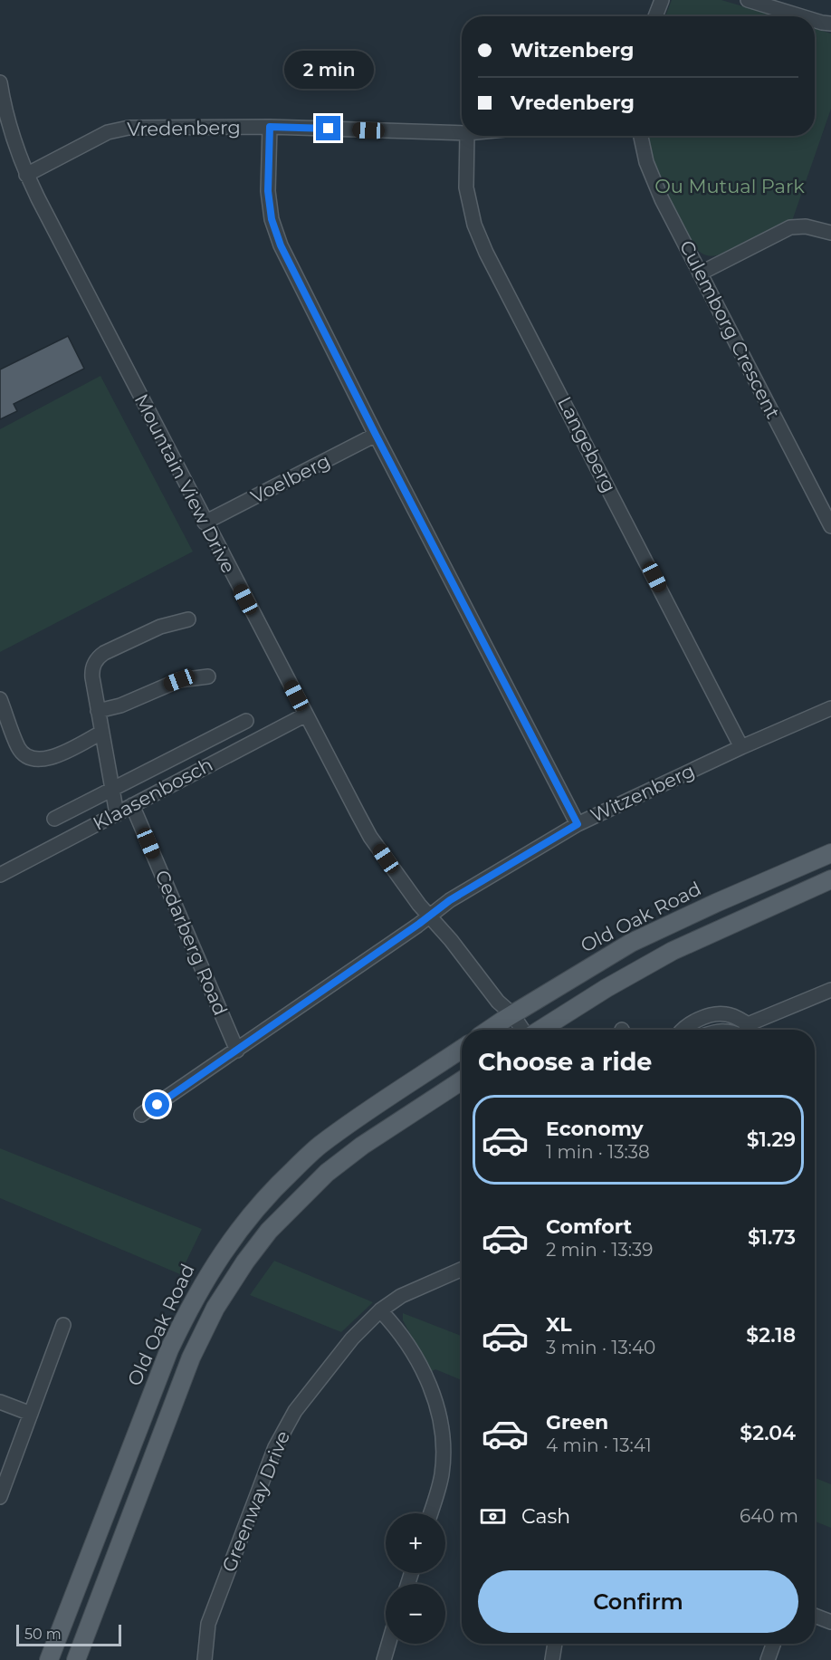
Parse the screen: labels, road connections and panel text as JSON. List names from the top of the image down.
{
  "streets": {
    "main road": ["Old Oak Road"],
    "street": [
      "Vredenberg",
      "Culemborg Crescent",
      "Langeberg",
      "Voelberg",
      "Mountain View Drive",
      "Witzenberg",
      "Klaasenbosch",
      "Cedarberg Road",
      "Greenway Drive"
    ]
  },
  "crossings": [
    ["Vredenberg", "Mountain View Drive"],
    ["Langeberg", "Witzenberg"],
    ["Voelberg", "Mountain View Drive"],
    ["Mountain View Drive", "Witzenberg"],
    ["Mountain View Drive", "Klaasenbosch"],
    ["Mountain View Drive", "Old Oak Road"],
    ["Witzenberg", "Cedarberg Road"],
    ["Klaasenbosch", "Cedarberg Road"]
  ],
  "parks": ["Ou Mutual Park"],
  "scale_bar": "50 m",
  "page": {
    "banner": ["Witzenberg", "Vredenberg"],
    "bubble": "2 min",
    "heading": "Choose a ride",
    "list": [
      {
        "name": "Economy",
        "note": "1 min · 13:38",
        "value": "$1.29"
      },
      {
        "name": "Comfort",
        "note": "2 min · 13:39",
        "value": "$1.73"
      },
      {
        "name": "XL",
        "note": "3 min · 13:40",
        "value": "$2.18"
      },
      {
        "name": "Green",
        "note": "4 min · 13:41",
        "value": "$2.04"
      }
    ],
    "pay": ["Cash", "640 m"],
    "map_buttons": ["+", "−"],
    "buttons": "Confirm",
    "scale": "50 m"
  }
}
